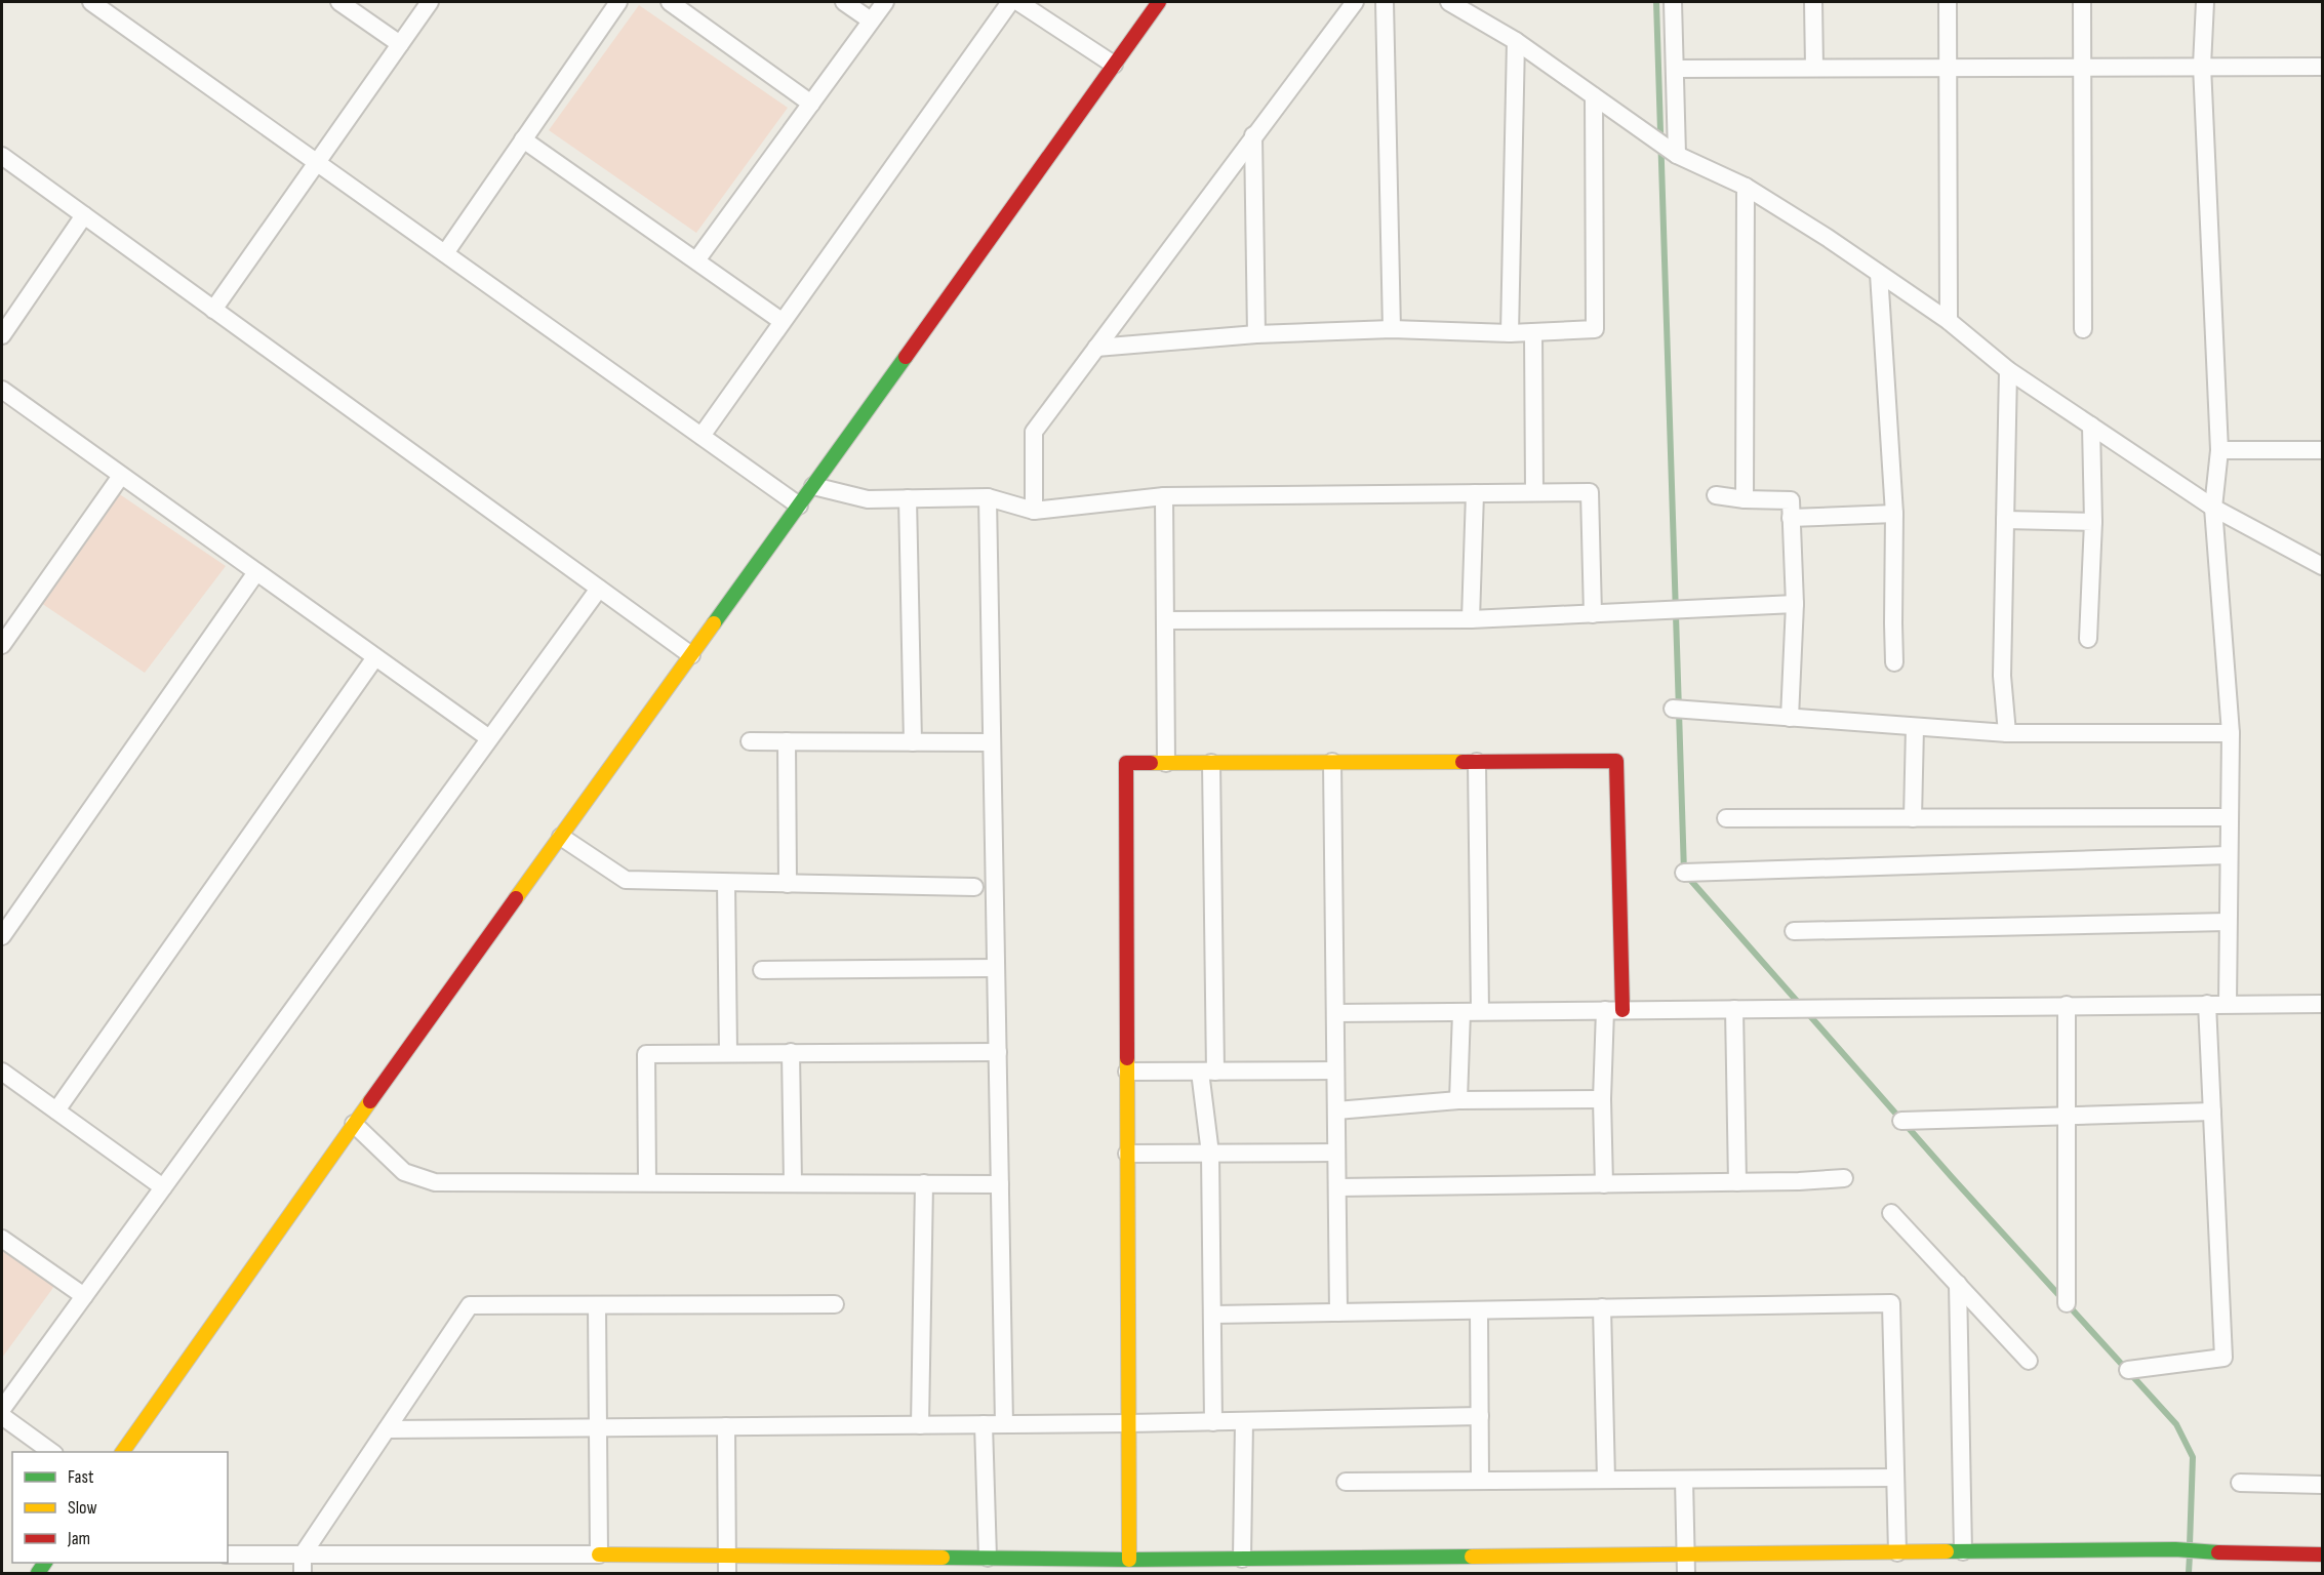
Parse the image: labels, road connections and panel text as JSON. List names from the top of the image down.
{
  "legend": ["Fast", "Slow", "Jam"]
}
